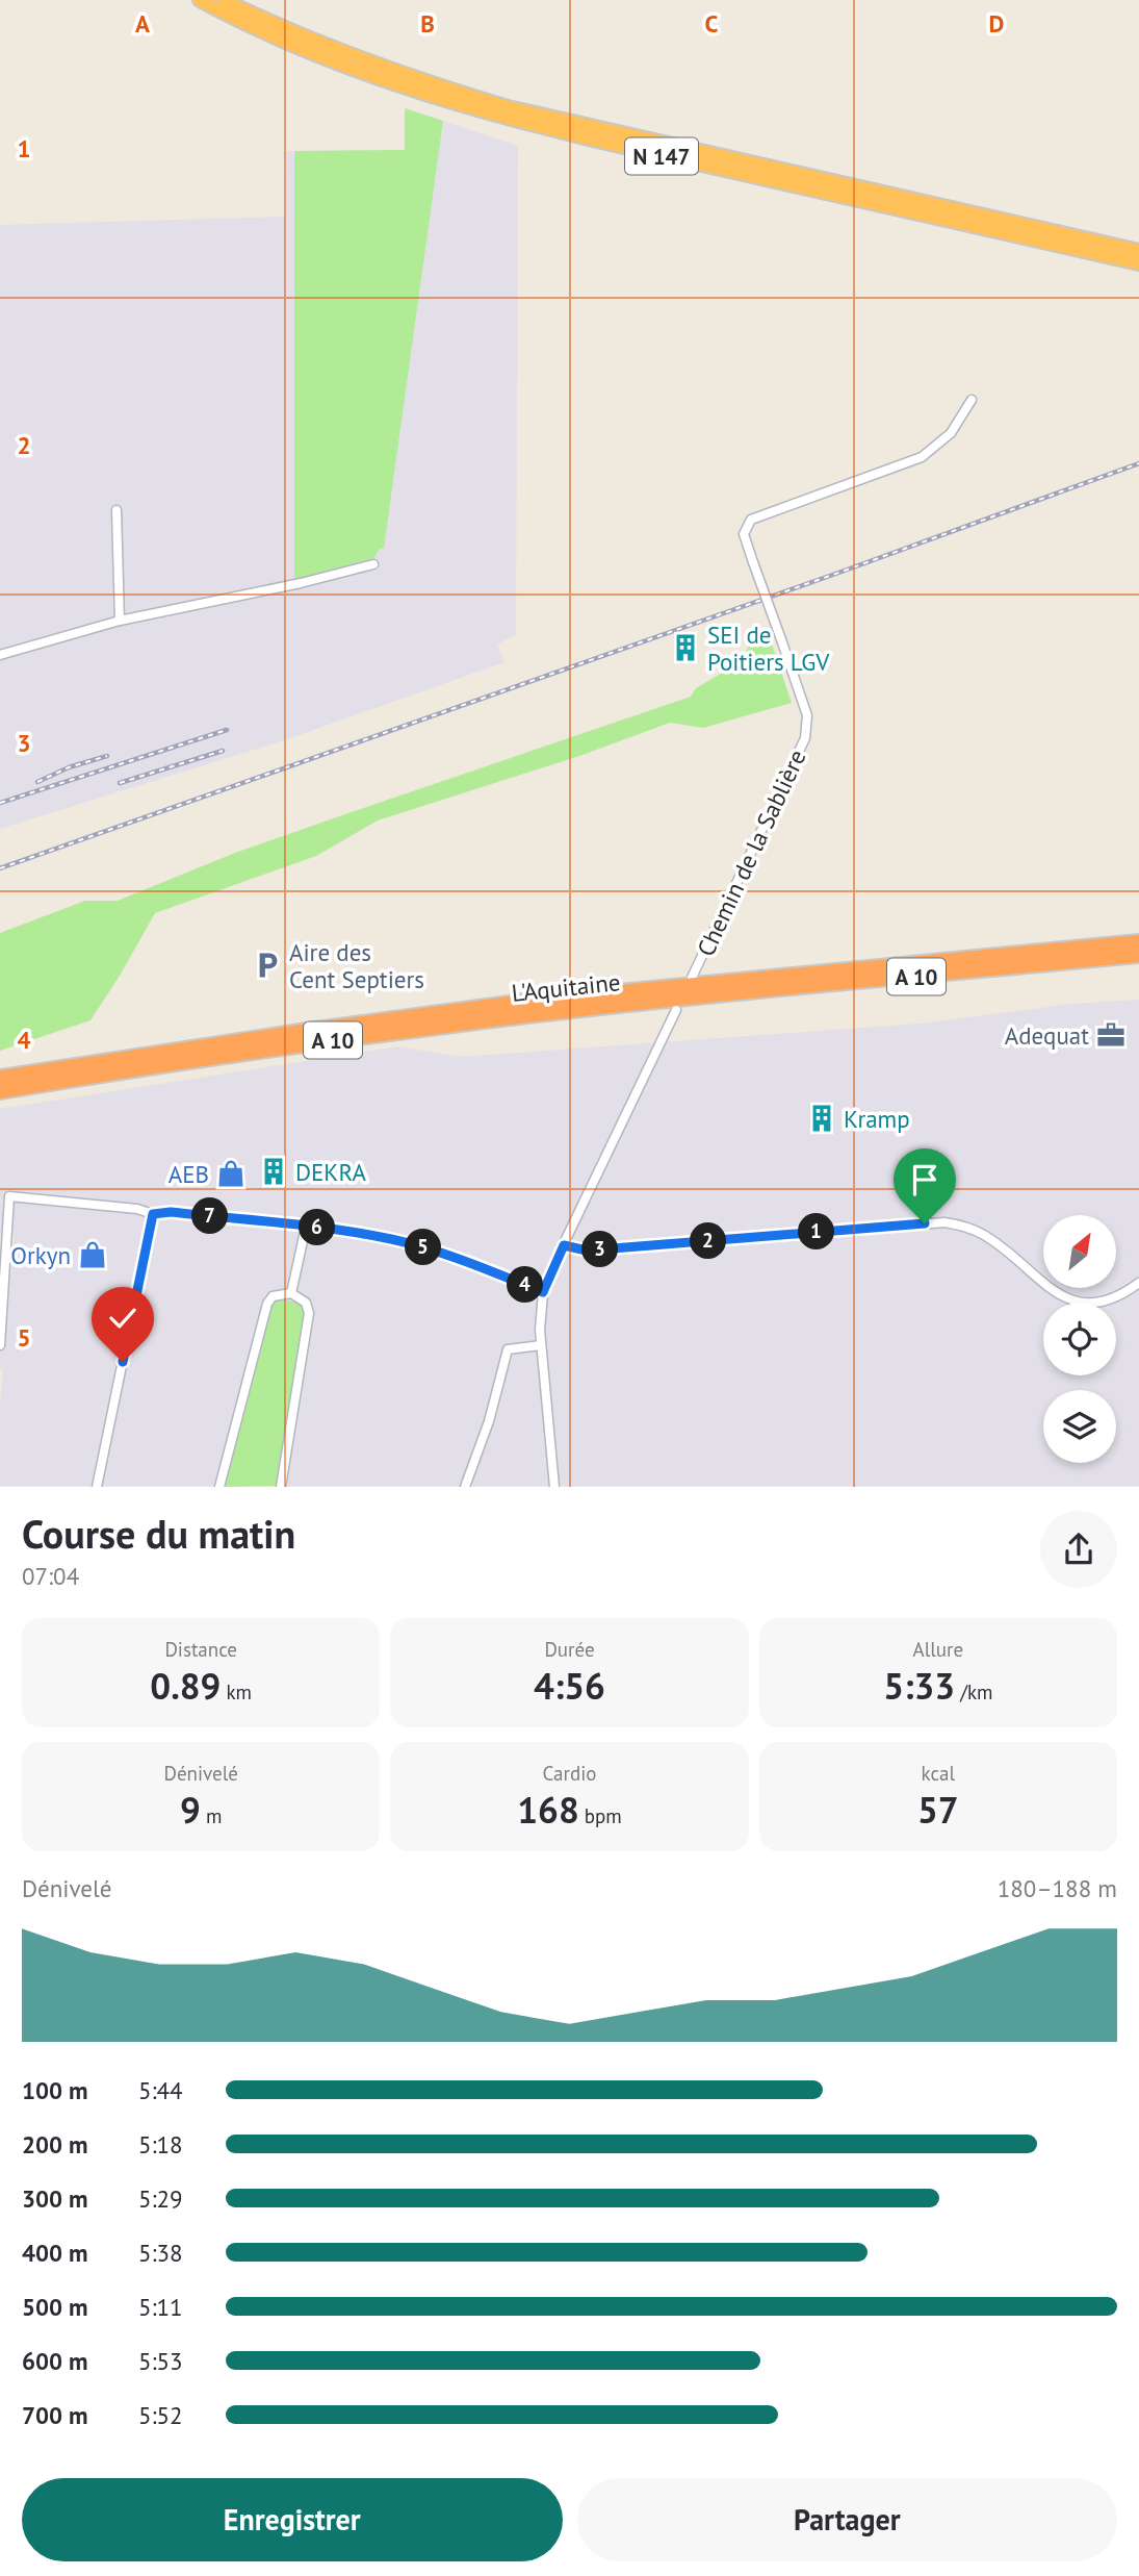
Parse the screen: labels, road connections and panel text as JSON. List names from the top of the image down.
{
  "streets": {
    "highway": ["N 147", "A 10", "L'Aquitaine"],
    "street": ["Chemin de la Sablière"]
  },
  "places": {
    "building": ["SEI de Poitiers LGV", "Kramp", "DEKRA"],
    "parking": ["Aire des Cent Septiers"],
    "office": ["Adequat"],
    "shop": ["AEB", "Orkyn"]
  },
  "north": "top right",
  "page": {
    "pins": [
      "7",
      "6",
      "1",
      "2",
      "5",
      "3",
      "4"
    ],
    "heading": ["Course du matin", "07:04"],
    "stats": [
      ["Distance", "0.89 km"],
      ["Durée", "4:56"],
      ["Allure", "5:33 /km"],
      ["Dénivelé", "9 m"],
      ["Cardio", "168 bpm"],
      ["kcal", "57"]
    ],
    "chart": ["Dénivelé", "180–188 m"],
    "list": [
      {
        "name": "100 m",
        "note": "5:44"
      },
      {
        "name": "200 m",
        "note": "5:18"
      },
      {
        "name": "300 m",
        "note": "5:29"
      },
      {
        "name": "400 m",
        "note": "5:38"
      },
      {
        "name": "500 m",
        "note": "5:11"
      },
      {
        "name": "600 m",
        "note": "5:53"
      },
      {
        "name": "700 m",
        "note": "5:52"
      }
    ],
    "buttons": ["Enregistrer", "Partager"]
  },
  "grid": {
    "columns": [
      "A",
      "B",
      "C",
      "D"
    ],
    "rows": [
      "1",
      "2",
      "3",
      "4",
      "5"
    ]
  }
}
